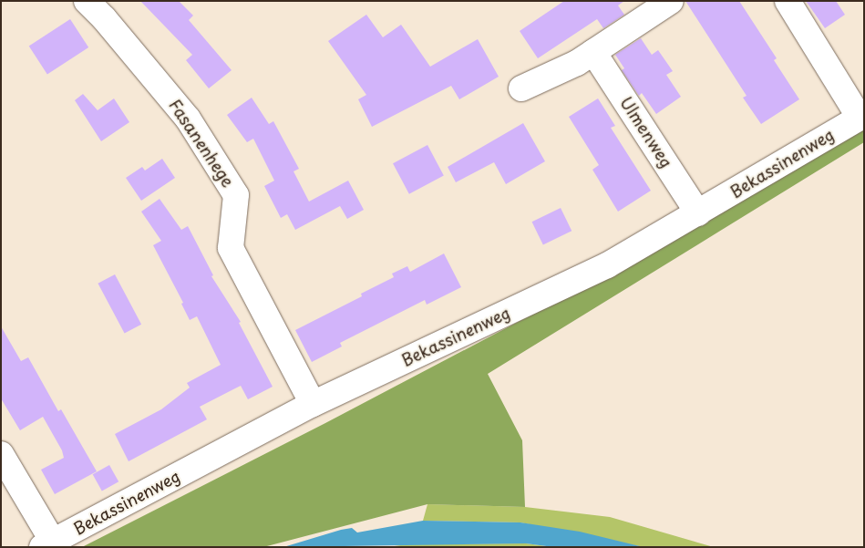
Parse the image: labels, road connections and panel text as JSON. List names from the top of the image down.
{
  "streets": {
    "street": ["Ulmenweg", "Fasanenhege", "Bekassinenweg"]
  },
  "crossings": [
    ["Ulmenweg", "Bekassinenweg"],
    ["Fasanenhege", "Bekassinenweg"]
  ]
}
